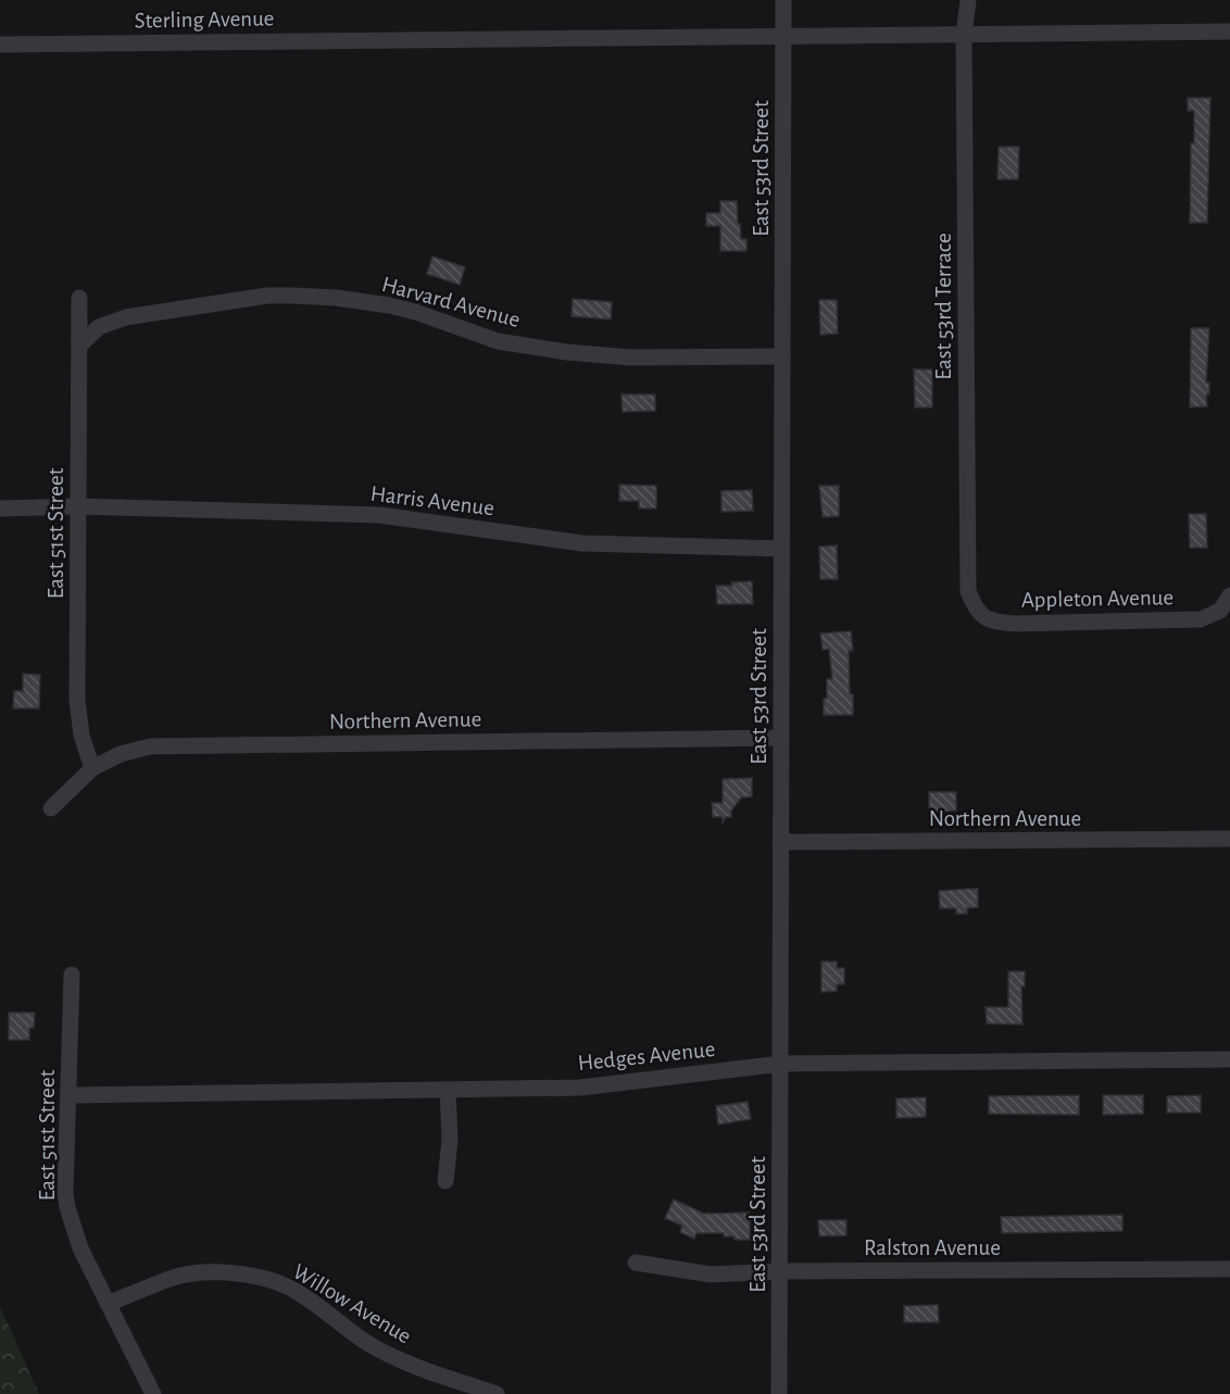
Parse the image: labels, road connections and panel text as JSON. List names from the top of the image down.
{
  "streets": {
    "street": [
      "Sterling Avenue",
      "East 53rd Street",
      "Harvard Avenue",
      "East 53rd Terrace",
      "Harris Avenue",
      "East 51st Street",
      "Appleton Avenue",
      "Northern Avenue",
      "Hedges Avenue",
      "Ralston Avenue",
      "Willow Avenue"
    ]
  },
  "crossings": [
    ["Sterling Avenue", "East 53rd Street"],
    ["Sterling Avenue", "East 53rd Terrace"],
    ["East 53rd Street", "Harvard Avenue"],
    ["East 53rd Street", "Harris Avenue"],
    ["East 53rd Street", "Northern Avenue"],
    ["East 53rd Street", "Hedges Avenue"],
    ["East 53rd Street", "Ralston Avenue"],
    ["Harvard Avenue", "East 51st Street"],
    ["East 53rd Terrace", "Appleton Avenue"],
    ["Harris Avenue", "East 51st Street"],
    ["East 51st Street", "Northern Avenue"],
    ["East 51st Street", "Hedges Avenue"],
    ["East 51st Street", "Willow Avenue"]
  ]
}
